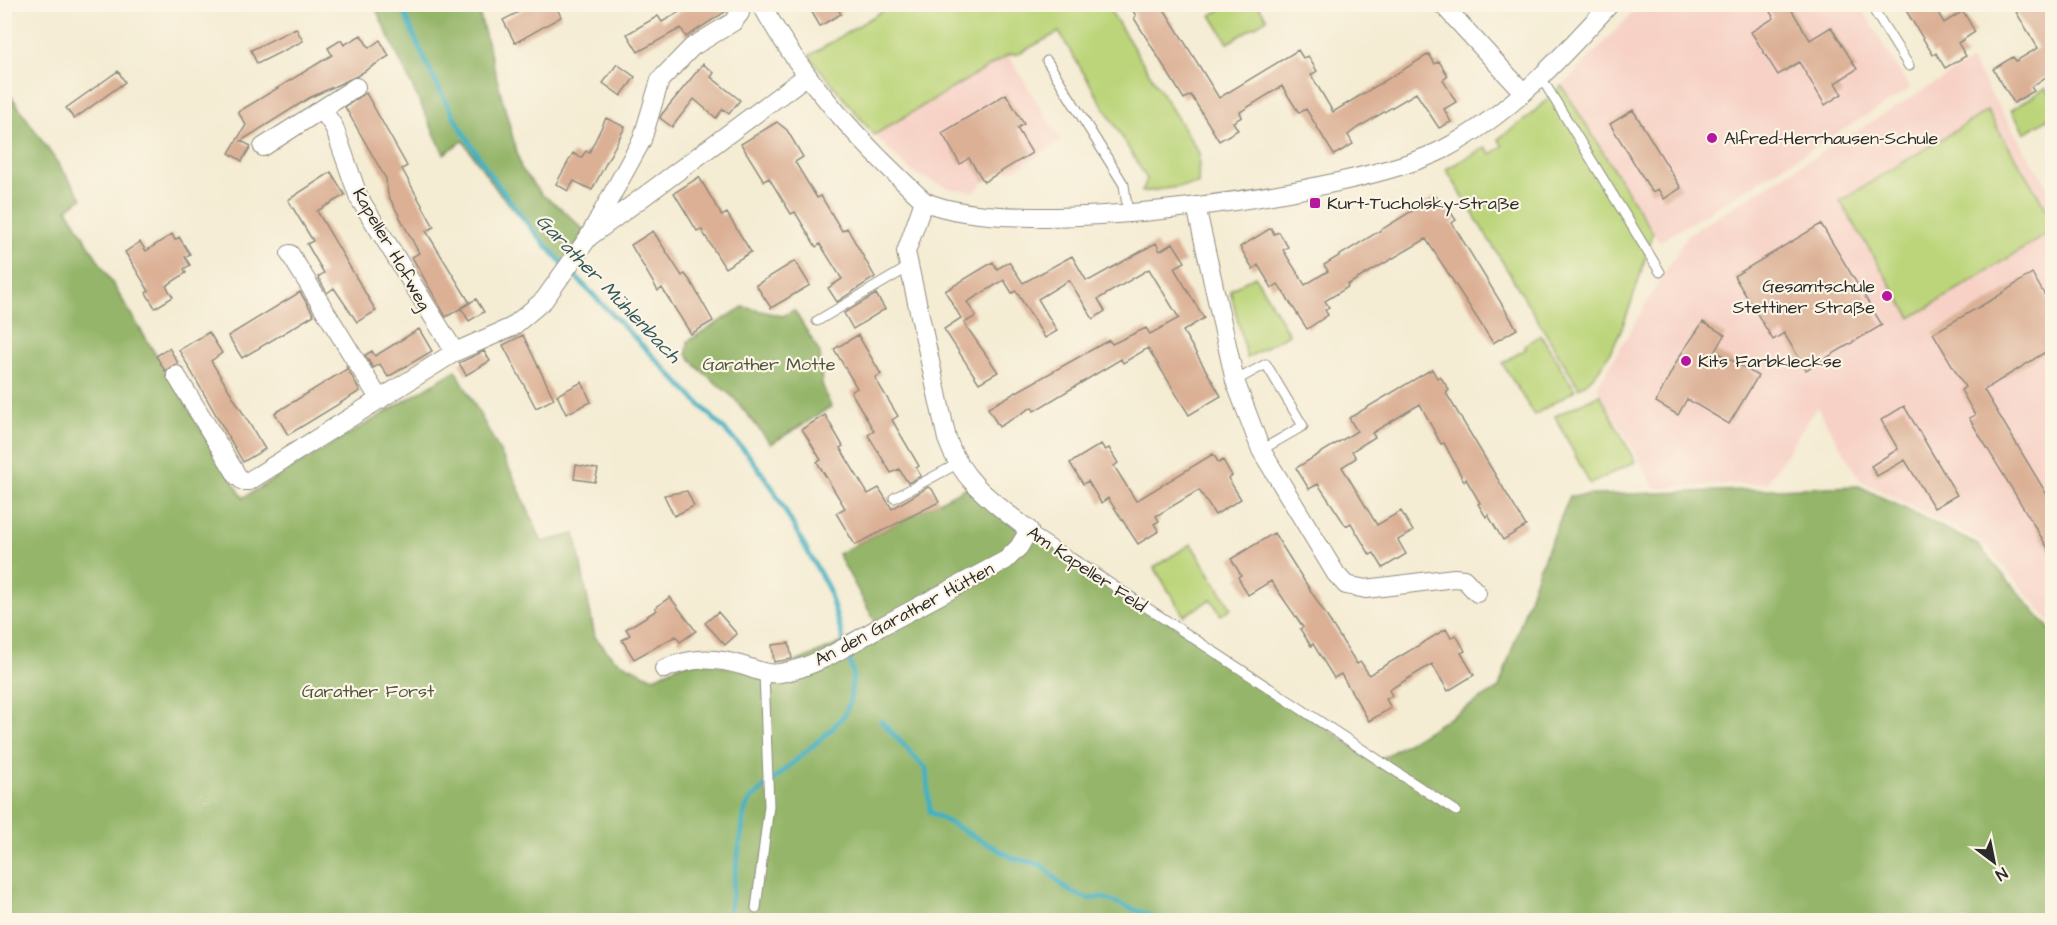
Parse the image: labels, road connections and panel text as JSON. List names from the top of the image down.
{
  "streets": {
    "street": ["Kapeller Hofweg", "Am Kapeller Feld", "An den Garather Hütten"]
  },
  "crossings": [
    ["Am Kapeller Feld", "An den Garather Hütten"]
  ],
  "water": ["Garather Mühlenbach"],
  "parks": ["Garather Motte", "Garather Forst"],
  "places": {
    "other": ["Alfred-Herrhausen-Schule", "Gesamtschule Stettiner Straße", "Kits Farbkleckse"],
    "transit": ["Kurt-Tucholsky-Straße"]
  },
  "north": "bottom right"
}
